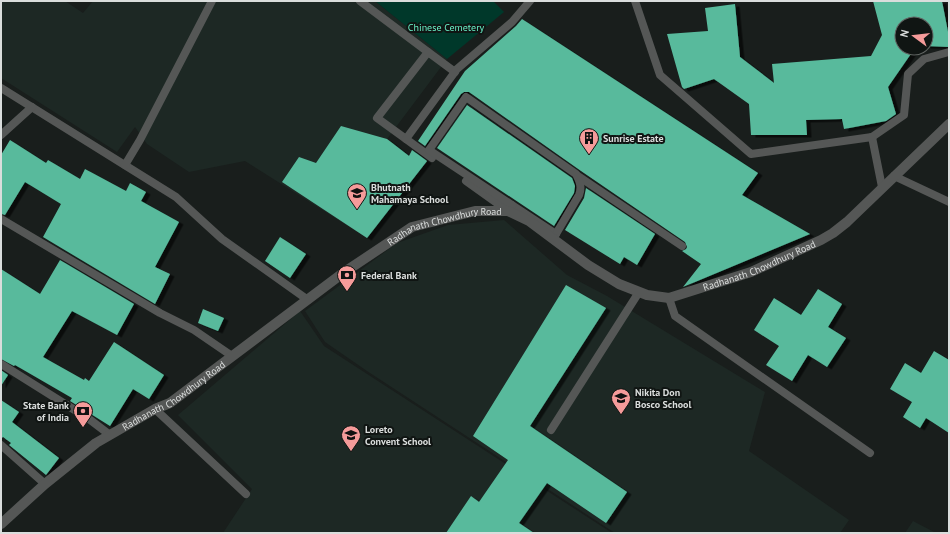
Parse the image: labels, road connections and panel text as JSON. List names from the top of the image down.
{
  "streets": {
    "street": ["Radhanath Chowdhury Road"]
  },
  "parks": ["Chinese Cemetery"],
  "places": {
    "building": ["Sunrise Estate"],
    "school or university": ["Bhutnath Mahamaya School", "Nikita Don Bosco School", "Loreto Convent School"],
    "bank": ["Federal Bank", "State Bank of India"]
  },
  "north": "left"
}
